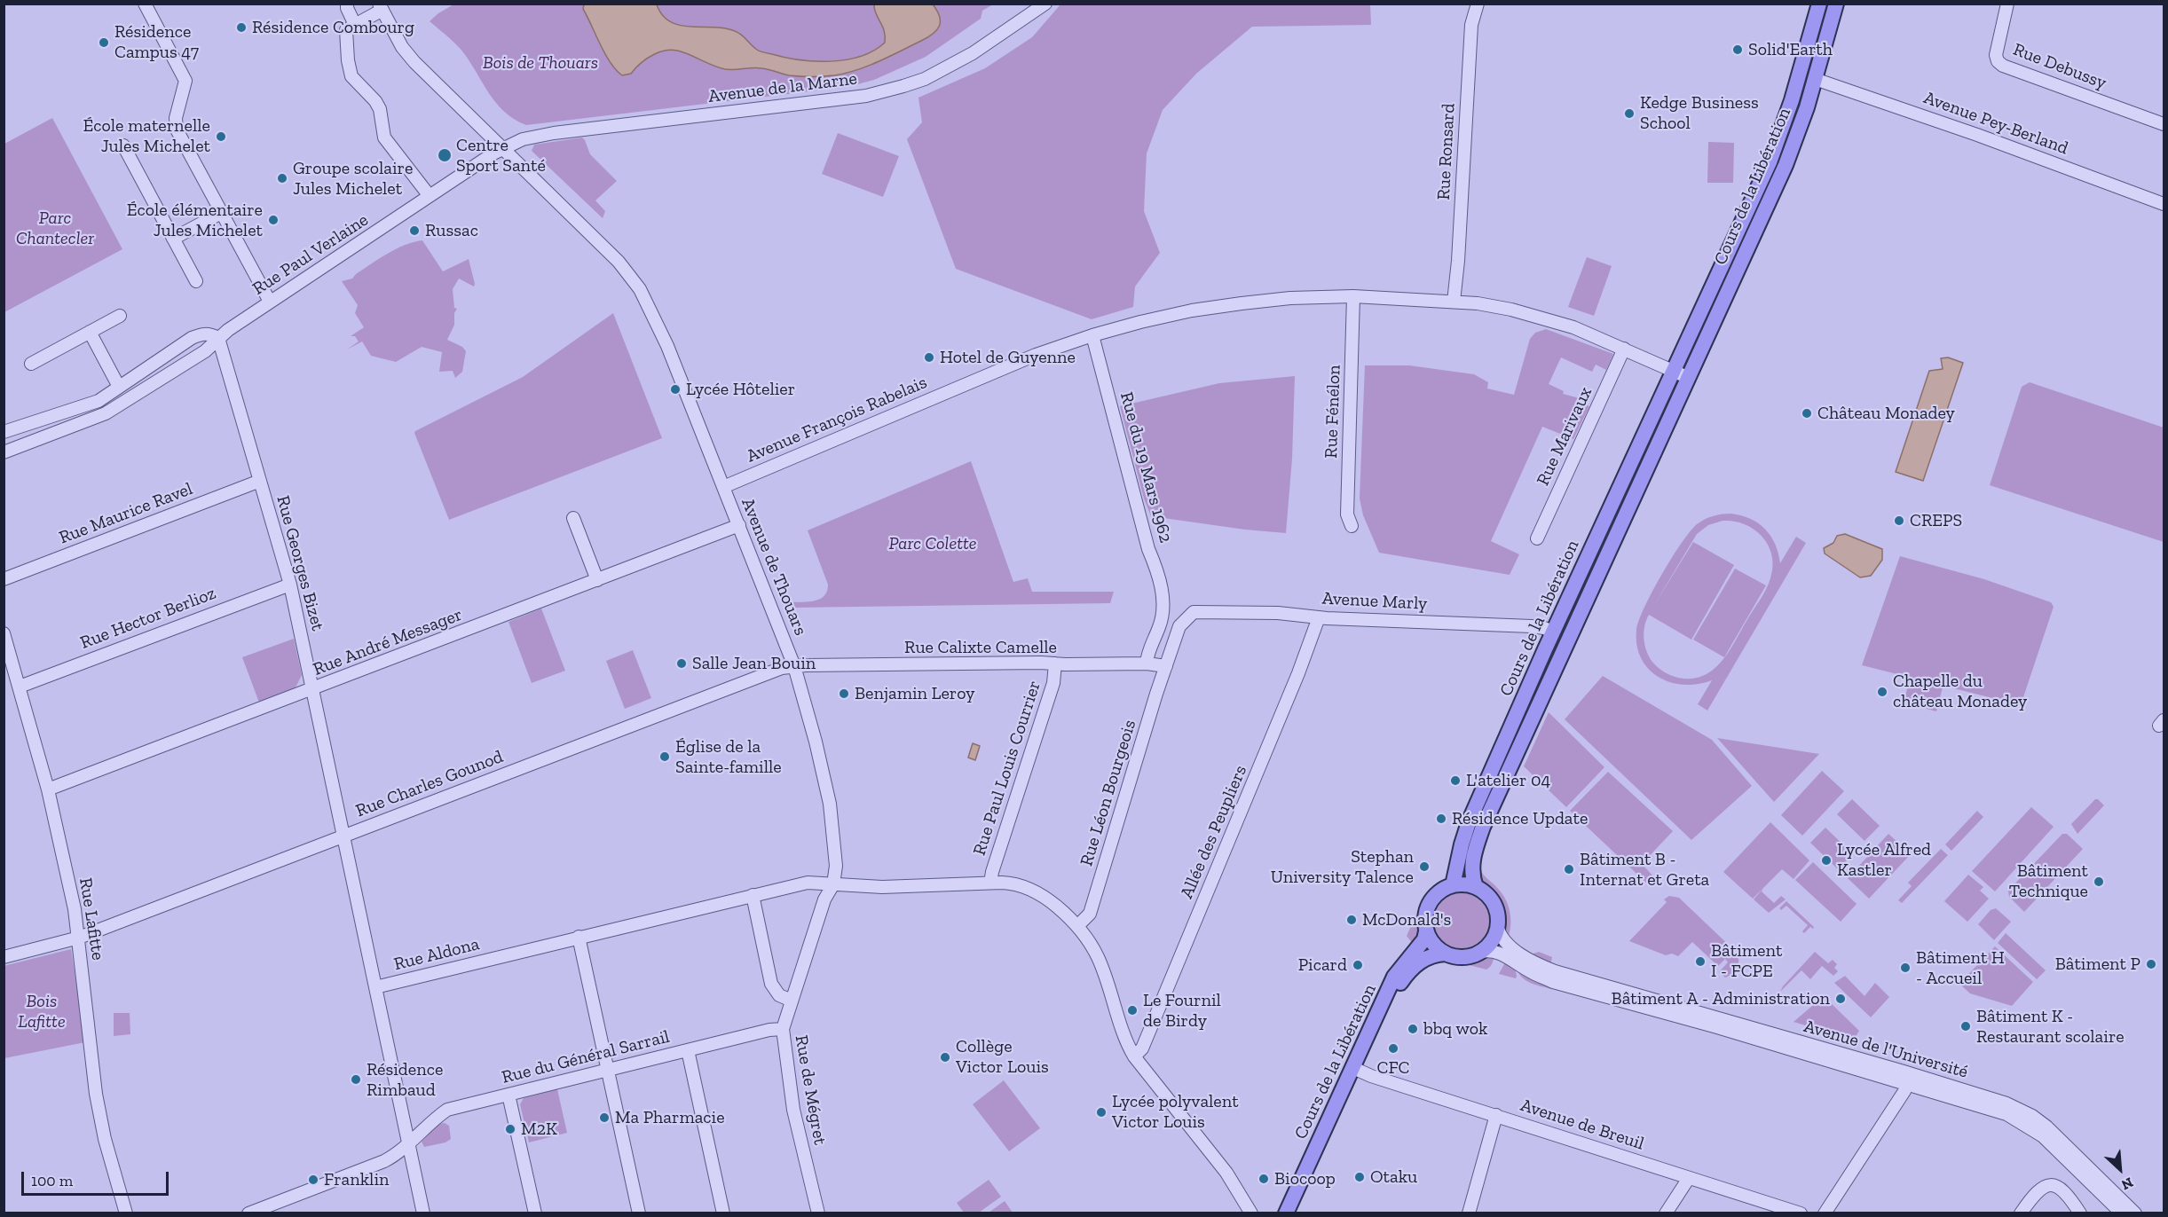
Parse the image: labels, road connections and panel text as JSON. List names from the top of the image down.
{
  "streets": {
    "main road": ["Cours de la Libération"],
    "street": [
      "Rue Debussy",
      "Avenue de la Marne",
      "Avenue Pey-Berland",
      "Rue Ronsard",
      "Rue Paul Verlaine",
      "Rue Fénélon",
      "Avenue François Rabelais",
      "Rue Marivaux",
      "Rue du 19 Mars 1962",
      "Rue Maurice Ravel",
      "Rue Georges Bizet",
      "Avenue de Thouars",
      "Avenue Marly",
      "Rue Hector Berlioz",
      "Rue André Messager",
      "Rue Calixte Camelle",
      "Rue Paul Louis Courrier",
      "Rue Charles Gounod",
      "Rue Léon Bourgeois",
      "Allée des Peupliers",
      "Rue Lafitte",
      "Rue Aldona",
      "Avenue de l'Université",
      "Rue du Général Sarrail",
      "Rue de Mégret",
      "Avenue de Breuil"
    ]
  },
  "crossings": [
    ["Avenue de la Marne", "Rue Paul Verlaine"],
    ["Avenue de la Marne", "Avenue de Thouars"],
    ["Avenue Pey-Berland", "Cours de la Libération"],
    ["Rue Ronsard", "Avenue François Rabelais"],
    ["Cours de la Libération", "Avenue François Rabelais"],
    ["Cours de la Libération", "Avenue Marly"],
    ["Cours de la Libération", "Avenue de l'Université"],
    ["Cours de la Libération", "Avenue de Breuil"],
    ["Rue Paul Verlaine", "Rue Georges Bizet"],
    ["Rue Paul Verlaine", "Avenue de Thouars"],
    ["Rue Fénélon", "Avenue François Rabelais"],
    ["Avenue François Rabelais", "Rue Marivaux"],
    ["Avenue François Rabelais", "Rue du 19 Mars 1962"],
    ["Avenue François Rabelais", "Avenue de Thouars"],
    ["Rue du 19 Mars 1962", "Rue Calixte Camelle"],
    ["Rue Maurice Ravel", "Rue Georges Bizet"],
    ["Rue Georges Bizet", "Rue Hector Berlioz"],
    ["Rue Georges Bizet", "Rue André Messager"],
    ["Rue Georges Bizet", "Rue Charles Gounod"],
    ["Rue Georges Bizet", "Rue Aldona"],
    ["Avenue de Thouars", "Rue André Messager"],
    ["Avenue de Thouars", "Rue Calixte Camelle"],
    ["Avenue de Thouars", "Rue Charles Gounod"],
    ["Avenue de Thouars", "Rue Aldona"],
    ["Avenue de Thouars", "Rue de Mégret"],
    ["Avenue Marly", "Rue Léon Bourgeois"],
    ["Avenue Marly", "Allée des Peupliers"],
    ["Rue Hector Berlioz", "Rue Lafitte"],
    ["Rue André Messager", "Rue Lafitte"],
    ["Rue Calixte Camelle", "Rue Paul Louis Courrier"],
    ["Rue Calixte Camelle", "Rue Charles Gounod"],
    ["Rue Calixte Camelle", "Rue Léon Bourgeois"],
    ["Rue Charles Gounod", "Rue Lafitte"],
    ["Rue Aldona", "Rue du Général Sarrail"],
    ["Rue Aldona", "Rue de Mégret"],
    ["Rue du Général Sarrail", "Rue de Mégret"]
  ],
  "parks": [
    "Bois de Thouars",
    "Parc Chantecler",
    "Parc Colette",
    "Bois Lafitte"
  ],
  "places": [
    "Résidence Combourg",
    "Résidence Campus 47",
    "Solid'Earth",
    "Kedge Business School",
    "École maternelle Jules Michelet",
    "Centre Sport Santé",
    "Groupe scolaire Jules Michelet",
    "École élémentaire Jules Michelet",
    "Russac",
    "Hotel de Guyenne",
    "Lycée Hôtelier",
    "Château Monadey",
    "CREPS",
    "Salle Jean Bouin",
    "Chapelle du château Monadey",
    "Benjamin Leroy",
    "Église de la Sainte-famille",
    "L'atelier 04",
    "Résidence Update",
    "Lycée Alfred Kastler",
    "Stephan University Talence",
    "Bâtiment B - Internat et Greta",
    "Bâtiment Technique",
    "McDonald's",
    "Bâtiment I - FCPE",
    "Bâtiment P",
    "Picard",
    "Bâtiment H - Accueil",
    "Bâtiment A - Administration",
    "Le Fournil de Birdy",
    "Bâtiment K - Restaurant scolaire",
    "bbq wok",
    "CFC",
    "Collège Victor Louis",
    "Résidence Rimbaud",
    "Lycée polyvalent Victor Louis",
    "Ma Pharmacie",
    "M2K",
    "Otaku",
    "Biocoop",
    "Franklin"
  ],
  "scale_bar": "100 m",
  "north": "bottom right"
}
